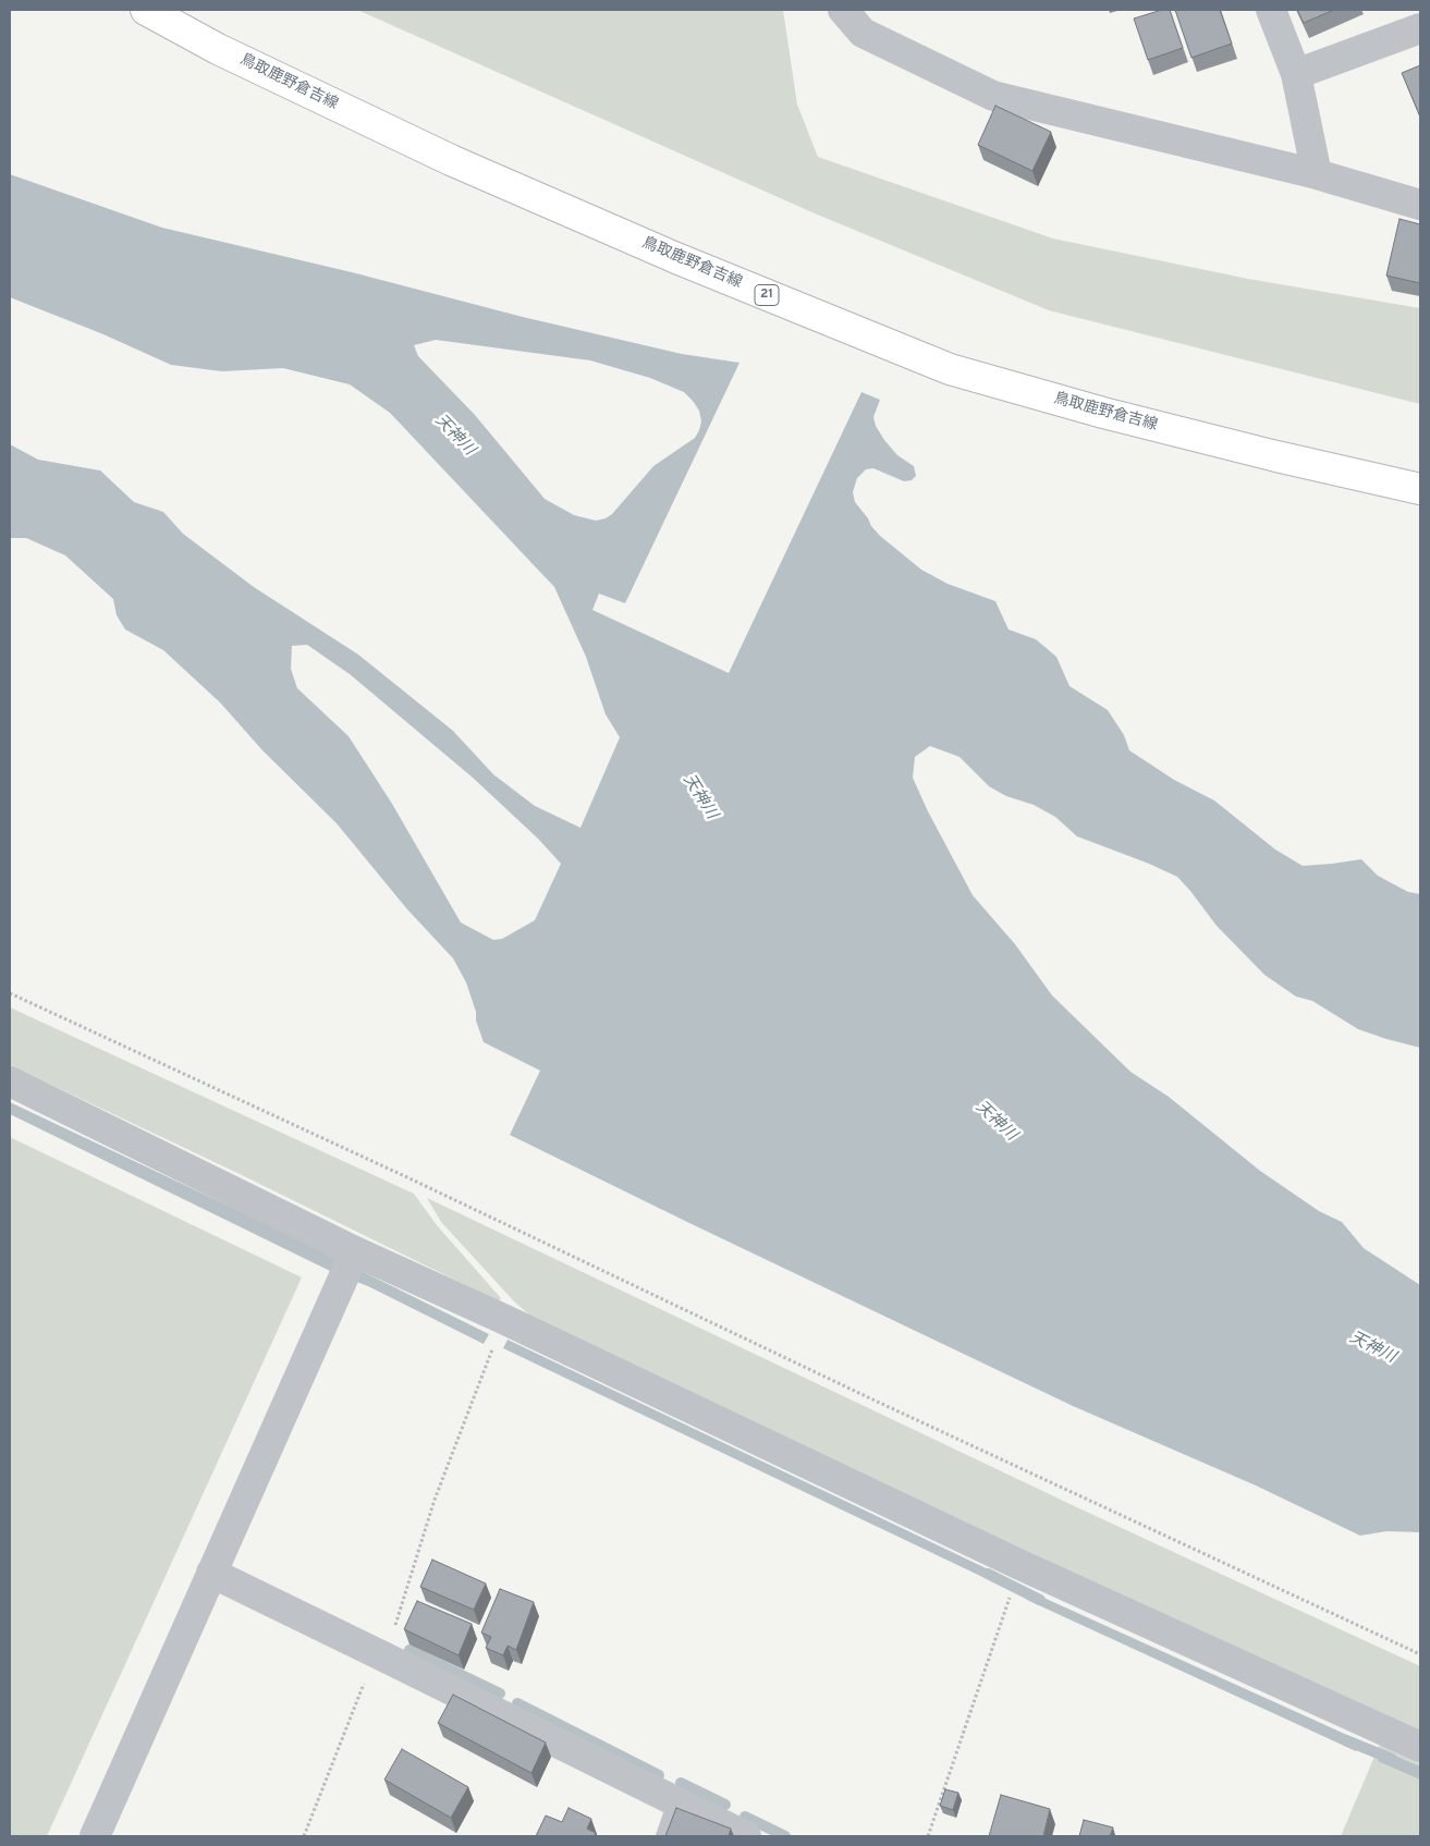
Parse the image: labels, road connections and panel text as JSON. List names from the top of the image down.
{
  "streets": {
    "main road": ["鳥取鹿野倉吉線", "21"]
  },
  "water": ["天神川"]
}
